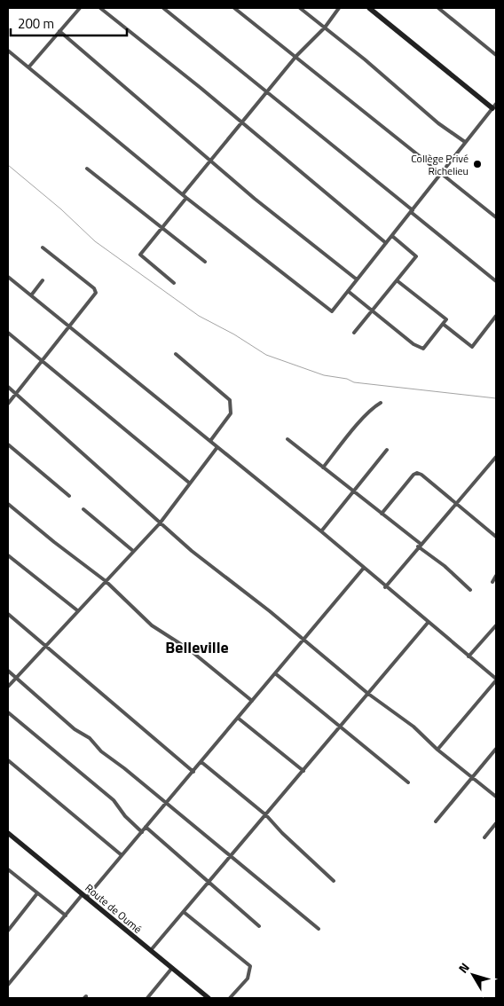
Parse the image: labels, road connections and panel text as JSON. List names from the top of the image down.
{
  "streets": {
    "street": ["Route de Oumé"]
  },
  "districts": ["Belleville"],
  "places": ["Collège Privé Richelieu"],
  "scale_bar": "200 m",
  "north": "top left"
}
